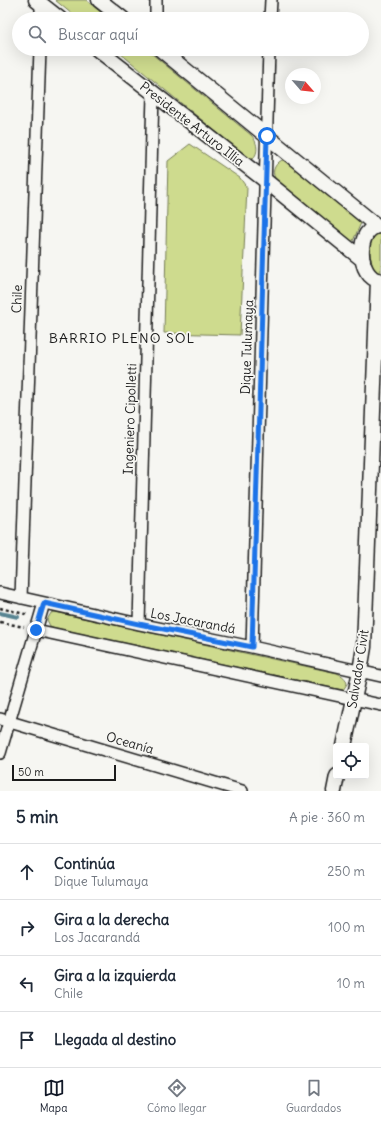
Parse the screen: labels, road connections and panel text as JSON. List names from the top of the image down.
{
  "streets": {
    "street": [
      "Presidente Arturo Illia",
      "Chile",
      "Dique Tulumaya",
      "Ingeniero Cipolletti",
      "Los Jacarandá",
      "Salvador Civit",
      "Oceanía"
    ]
  },
  "crossings": [
    ["Presidente Arturo Illia", "Dique Tulumaya"],
    ["Presidente Arturo Illia", "Ingeniero Cipolletti"],
    ["Presidente Arturo Illia", "Salvador Civit"],
    ["Chile", "Los Jacarandá"],
    ["Dique Tulumaya", "Los Jacarandá"],
    ["Ingeniero Cipolletti", "Los Jacarandá"],
    ["Los Jacarandá", "Salvador Civit"]
  ],
  "districts": ["BARRIO PLENO SOL"],
  "scale_bar": "50 m",
  "north": "bottom right",
  "page": {
    "search": "Buscar aquí",
    "scale": "50 m",
    "heading": ["5 min", "A pie · 360 m"],
    "list": [
      ["Continúa", "Dique Tulumaya", "250 m"],
      ["Gira a la derecha", "Los Jacarandá", "100 m"],
      ["Gira a la izquierda", "Chile", "10 m"],
      "Llegada al destino"
    ],
    "nav": ["Mapa", "Cómo llegar", "Guardados"]
  }
}
